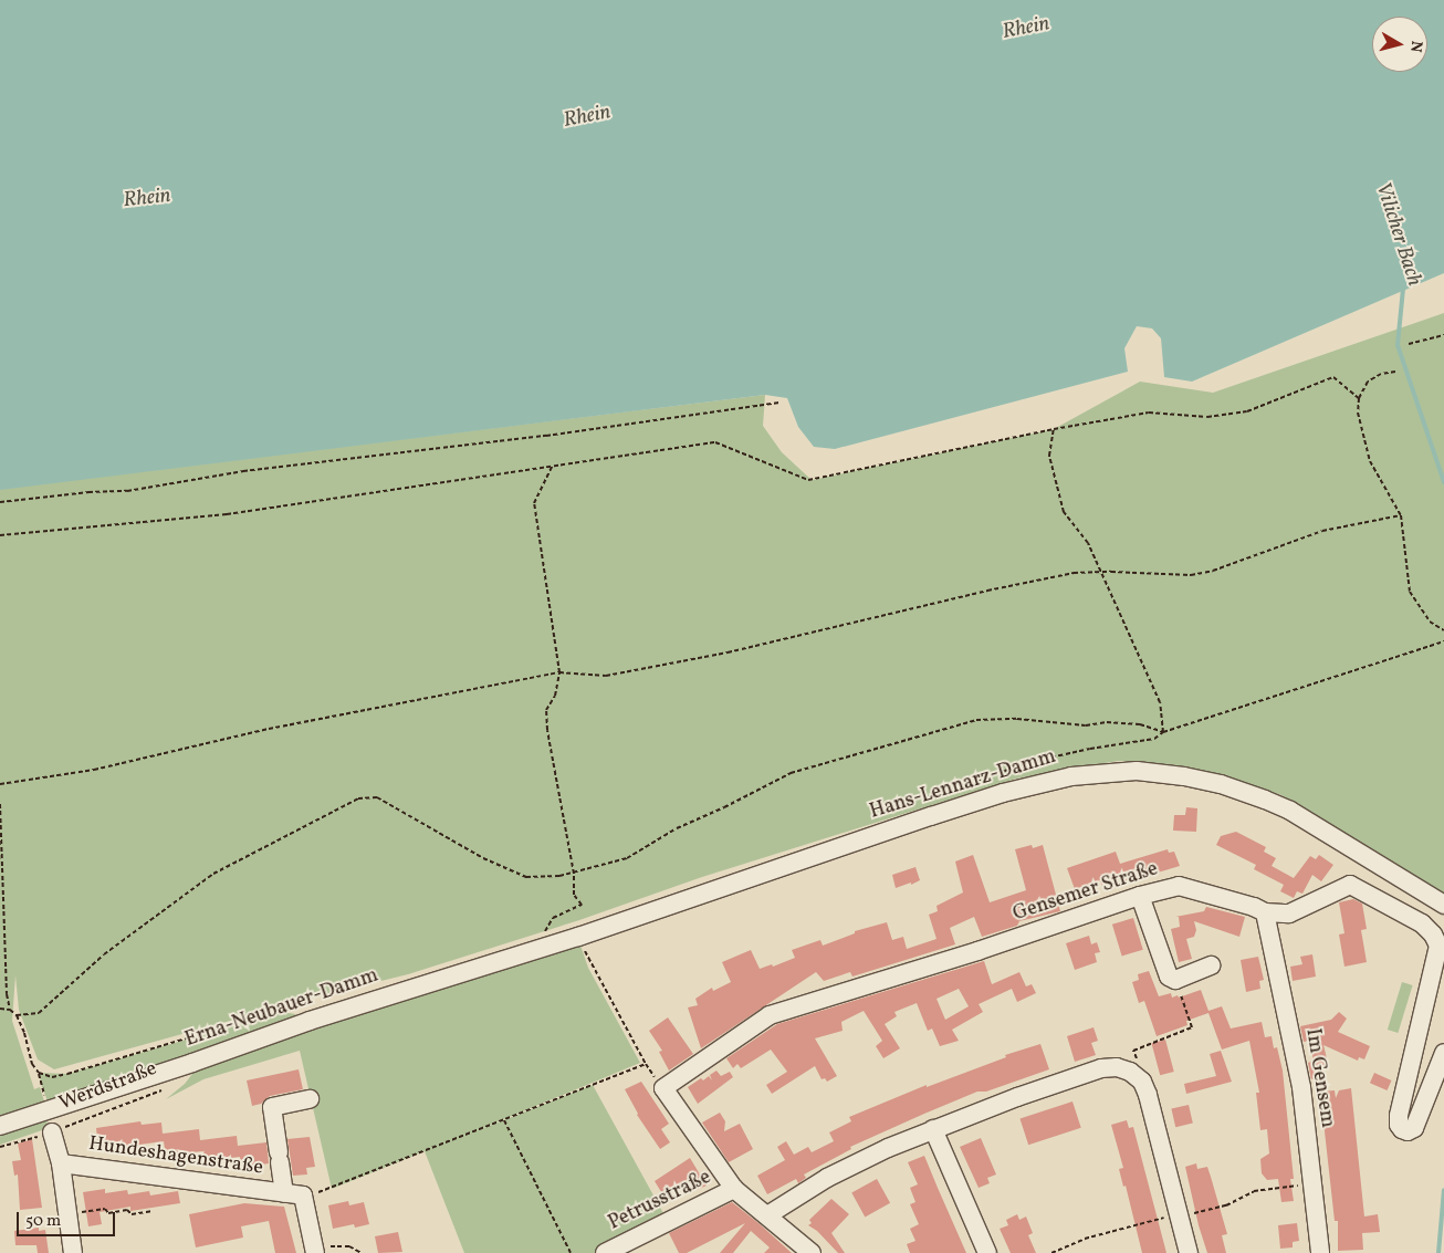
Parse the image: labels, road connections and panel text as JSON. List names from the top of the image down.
{
  "streets": {
    "street": [
      "Hans-Lennarz-Damm",
      "Gensemer Straße",
      "Erna-Neubauer-Damm",
      "Im Gensem",
      "Werdstraße",
      "Hundeshagenstraße",
      "Petrusstraße"
    ]
  },
  "crossings": [
    ["Hans-Lennarz-Damm", "Erna-Neubauer-Damm"],
    ["Gensemer Straße", "Im Gensem"],
    ["Werdstraße", "Hundeshagenstraße"]
  ],
  "water": ["Rhein", "Vilicher Bach"],
  "scale_bar": "50 m",
  "north": "right"
}
